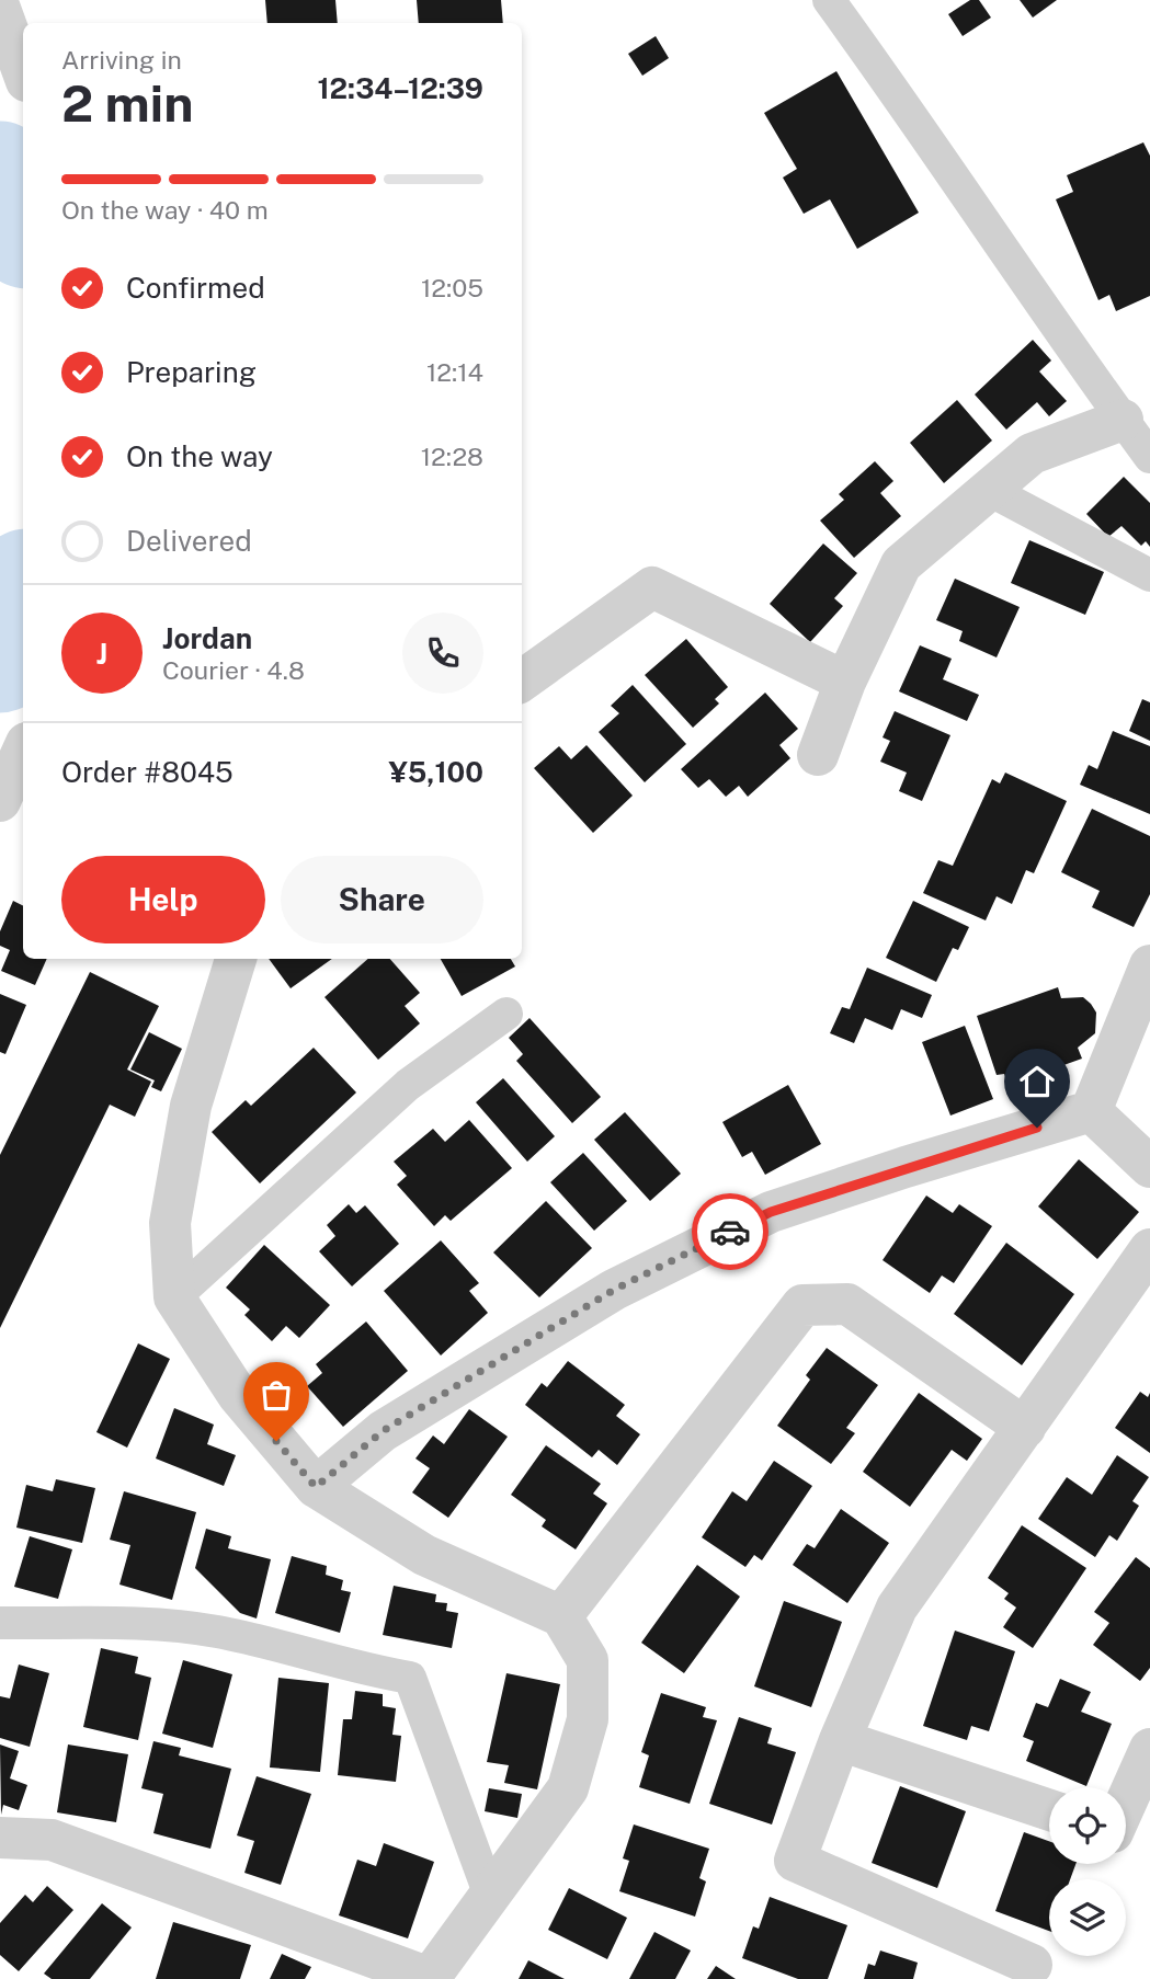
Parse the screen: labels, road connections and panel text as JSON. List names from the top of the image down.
{
  "page": {
    "heading": ["2 min", "Arriving in", "12:34–12:39"],
    "panel": [
      "Jordan",
      "Courier · 4.8",
      "Order #8045",
      "¥5,100"
    ],
    "bar": "On the way · 40 m",
    "list": [
      ["Confirmed", "12:05"],
      ["Preparing", "12:14"],
      ["On the way", "12:28"],
      "Delivered"
    ],
    "round": "J",
    "buttons": ["Help", "Share"]
  }
}
